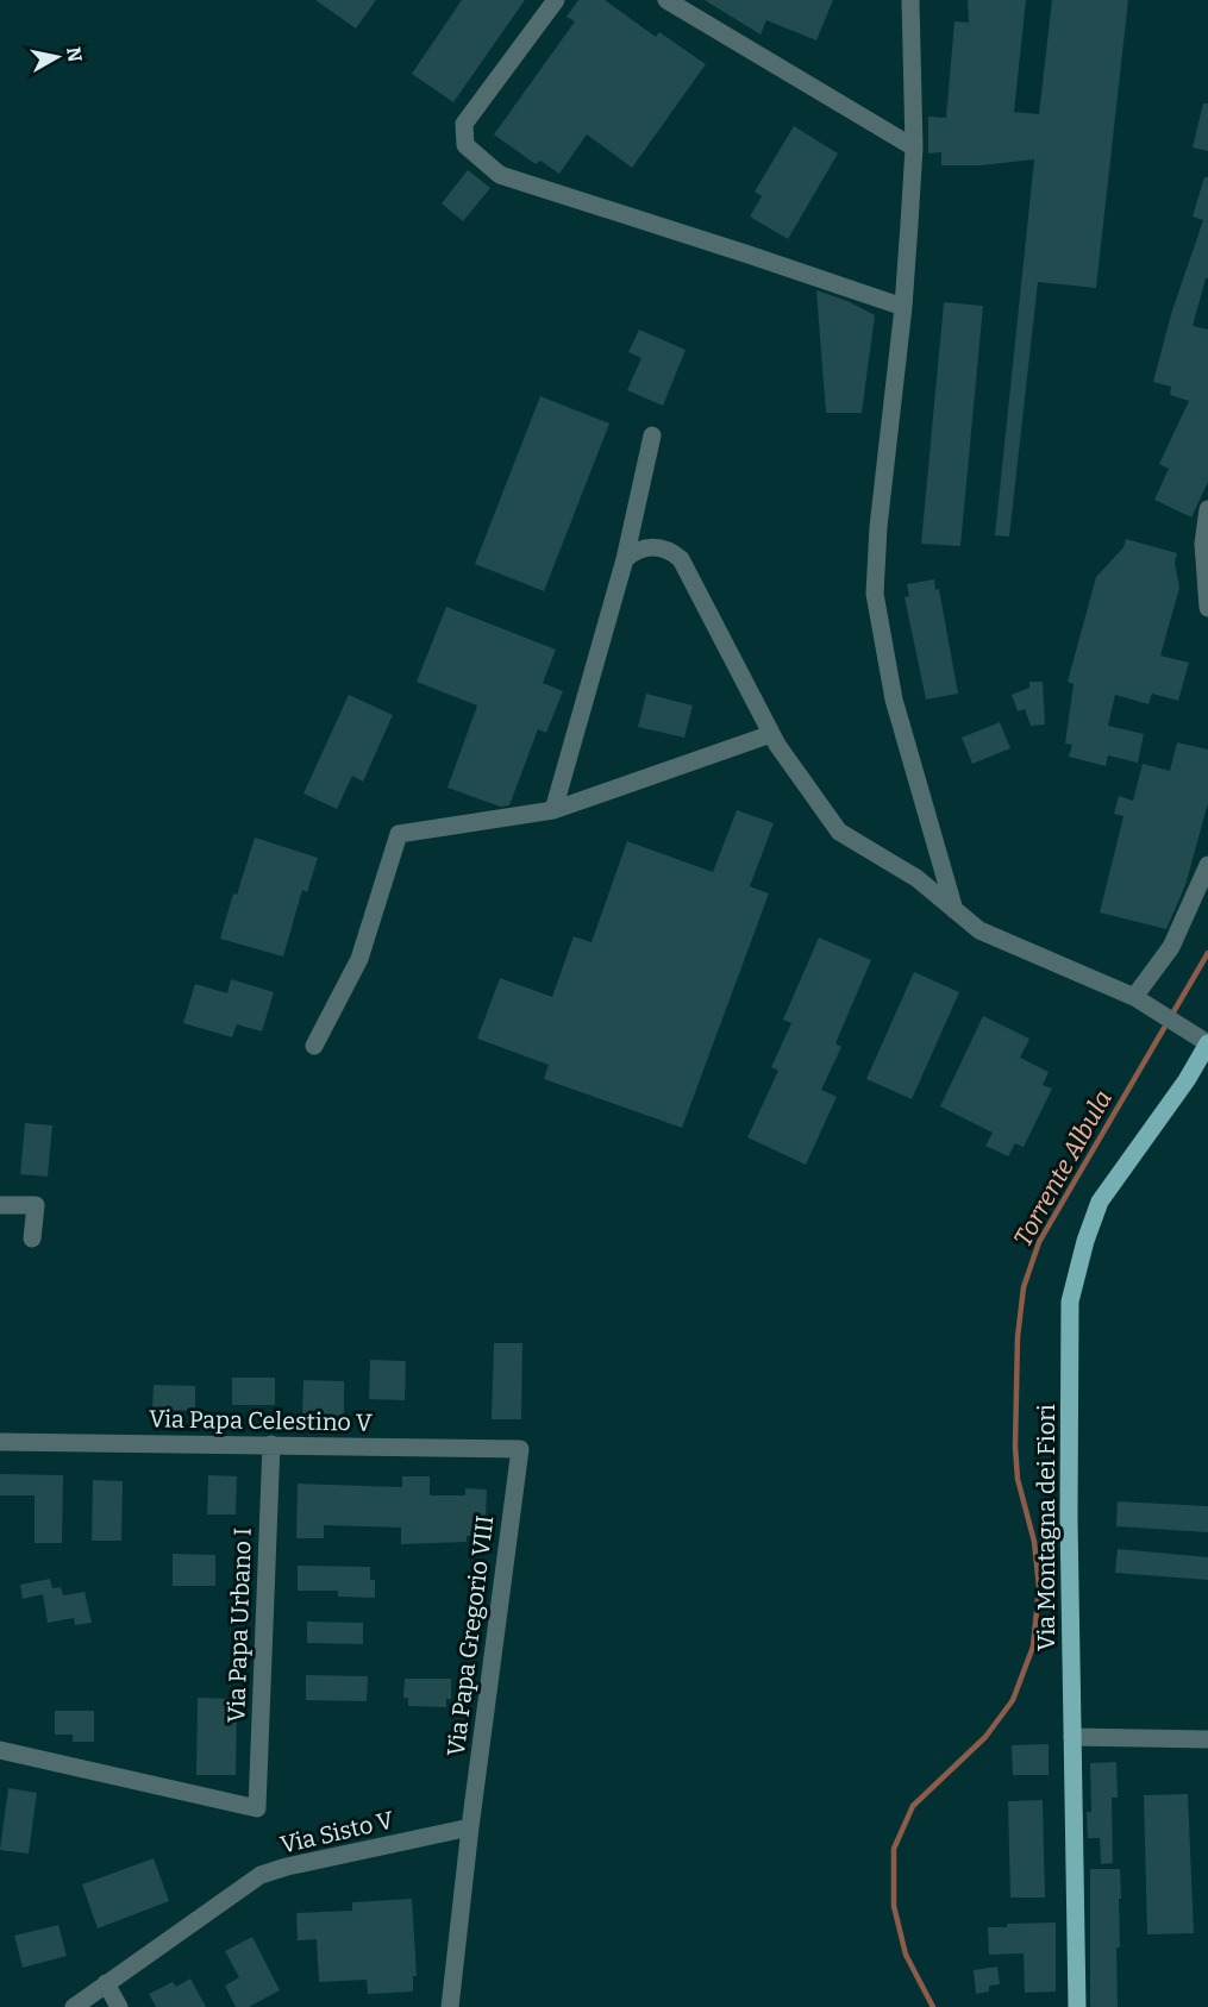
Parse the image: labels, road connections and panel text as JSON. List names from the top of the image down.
{
  "streets": {
    "main road": ["Via Montagna dei Fiori"],
    "street": [
      "Via Papa Celestino V",
      "Via Papa Urbano I",
      "Via Papa Gregorio VIII",
      "Via Sisto V"
    ]
  },
  "crossings": [
    ["Via Papa Celestino V", "Via Papa Urbano I"],
    ["Via Papa Celestino V", "Via Papa Gregorio VIII"],
    ["Via Papa Gregorio VIII", "Via Sisto V"]
  ],
  "water": ["Torrente Albula"],
  "north": "right"
}
